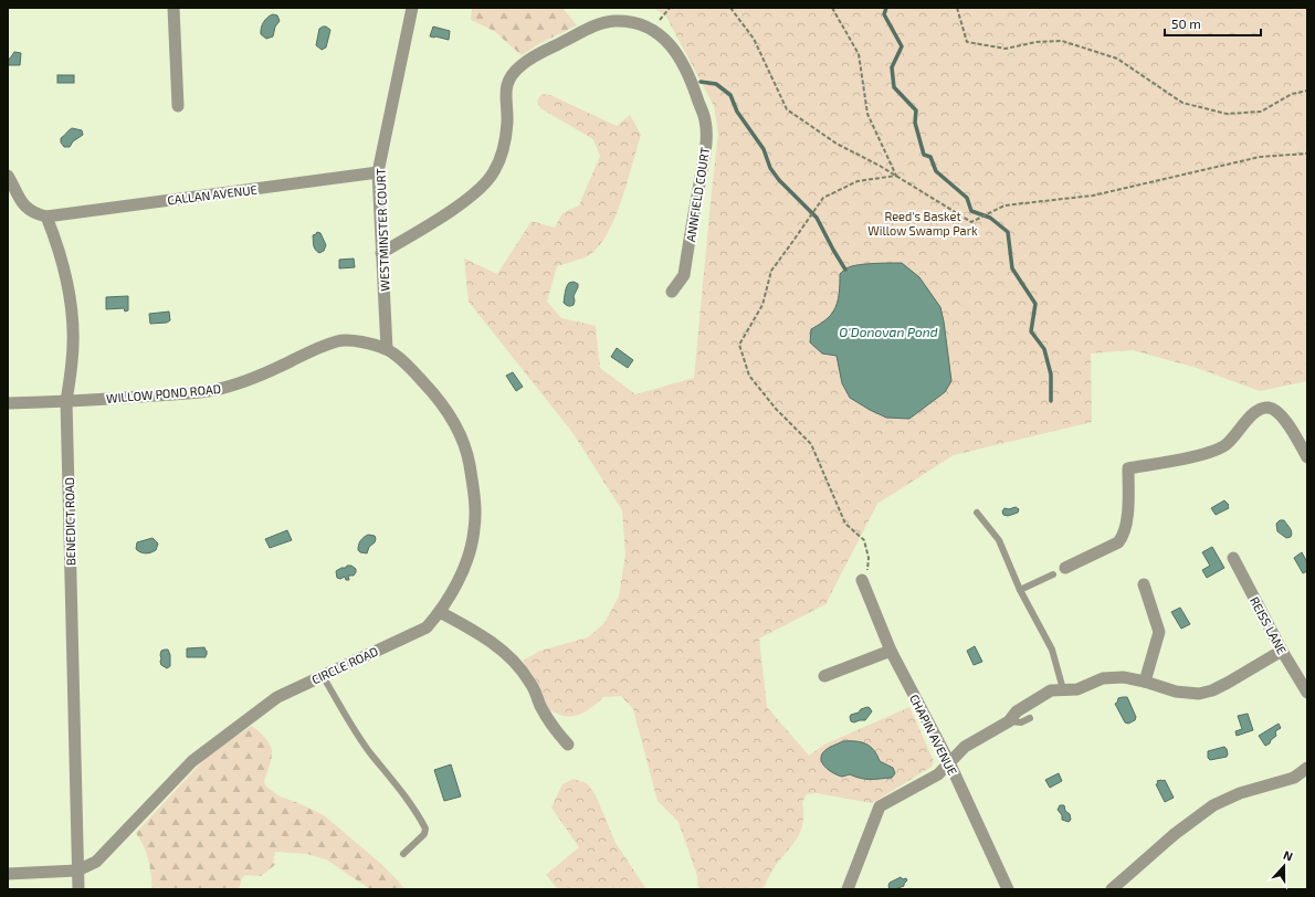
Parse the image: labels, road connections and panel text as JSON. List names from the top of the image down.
{
  "streets": {
    "street": [
      "CALLAN AVENUE",
      "ANNFIELD COURT",
      "WESTMINSTER COURT",
      "WILLOW POND ROAD",
      "BENEDICT ROAD",
      "REISS LANE",
      "CIRCLE ROAD",
      "CHAPIN AVENUE"
    ]
  },
  "crossings": [
    ["CALLAN AVENUE", "WESTMINSTER COURT"],
    ["CALLAN AVENUE", "BENEDICT ROAD"],
    ["ANNFIELD COURT", "WESTMINSTER COURT"],
    ["WESTMINSTER COURT", "WILLOW POND ROAD"],
    ["WESTMINSTER COURT", "CIRCLE ROAD"],
    ["WILLOW POND ROAD", "BENEDICT ROAD"],
    ["WILLOW POND ROAD", "CIRCLE ROAD"],
    ["BENEDICT ROAD", "CIRCLE ROAD"]
  ],
  "water": ["O'Donovan Pond"],
  "parks": ["Reed's Basket Willow Swamp Park"],
  "scale_bar": "50 m",
  "north": "top"
}
